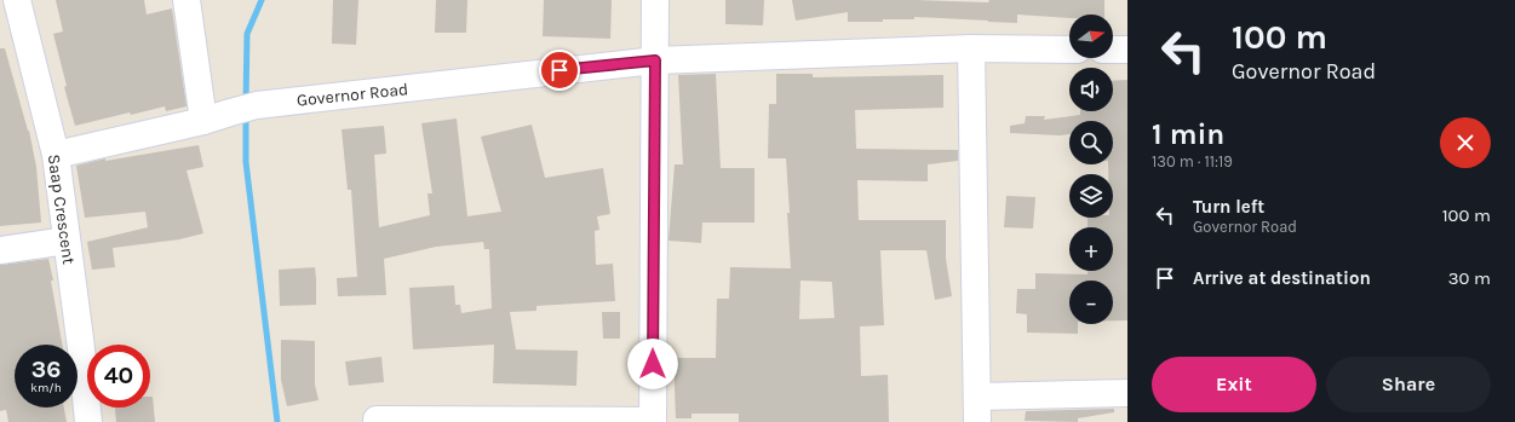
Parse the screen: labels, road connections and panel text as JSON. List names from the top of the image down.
{
  "streets": {
    "street": ["Governor Road", "Saap Crescent"]
  },
  "crossings": [
    ["Governor Road", "Saap Crescent"]
  ],
  "north": "right",
  "page": {
    "turn": ["100 m", "Governor Road"],
    "map_buttons": ["+", "−"],
    "heading": ["1 min", "130 m · 11:19"],
    "list": [
      {
        "name": "Turn left",
        "note": "Governor Road",
        "value": "100 m"
      },
      {
        "name": "Arrive at destination",
        "value": "30 m"
      }
    ],
    "speed": "36 km/h",
    "limit": "40",
    "buttons": ["Exit", "Share"]
  }
}
